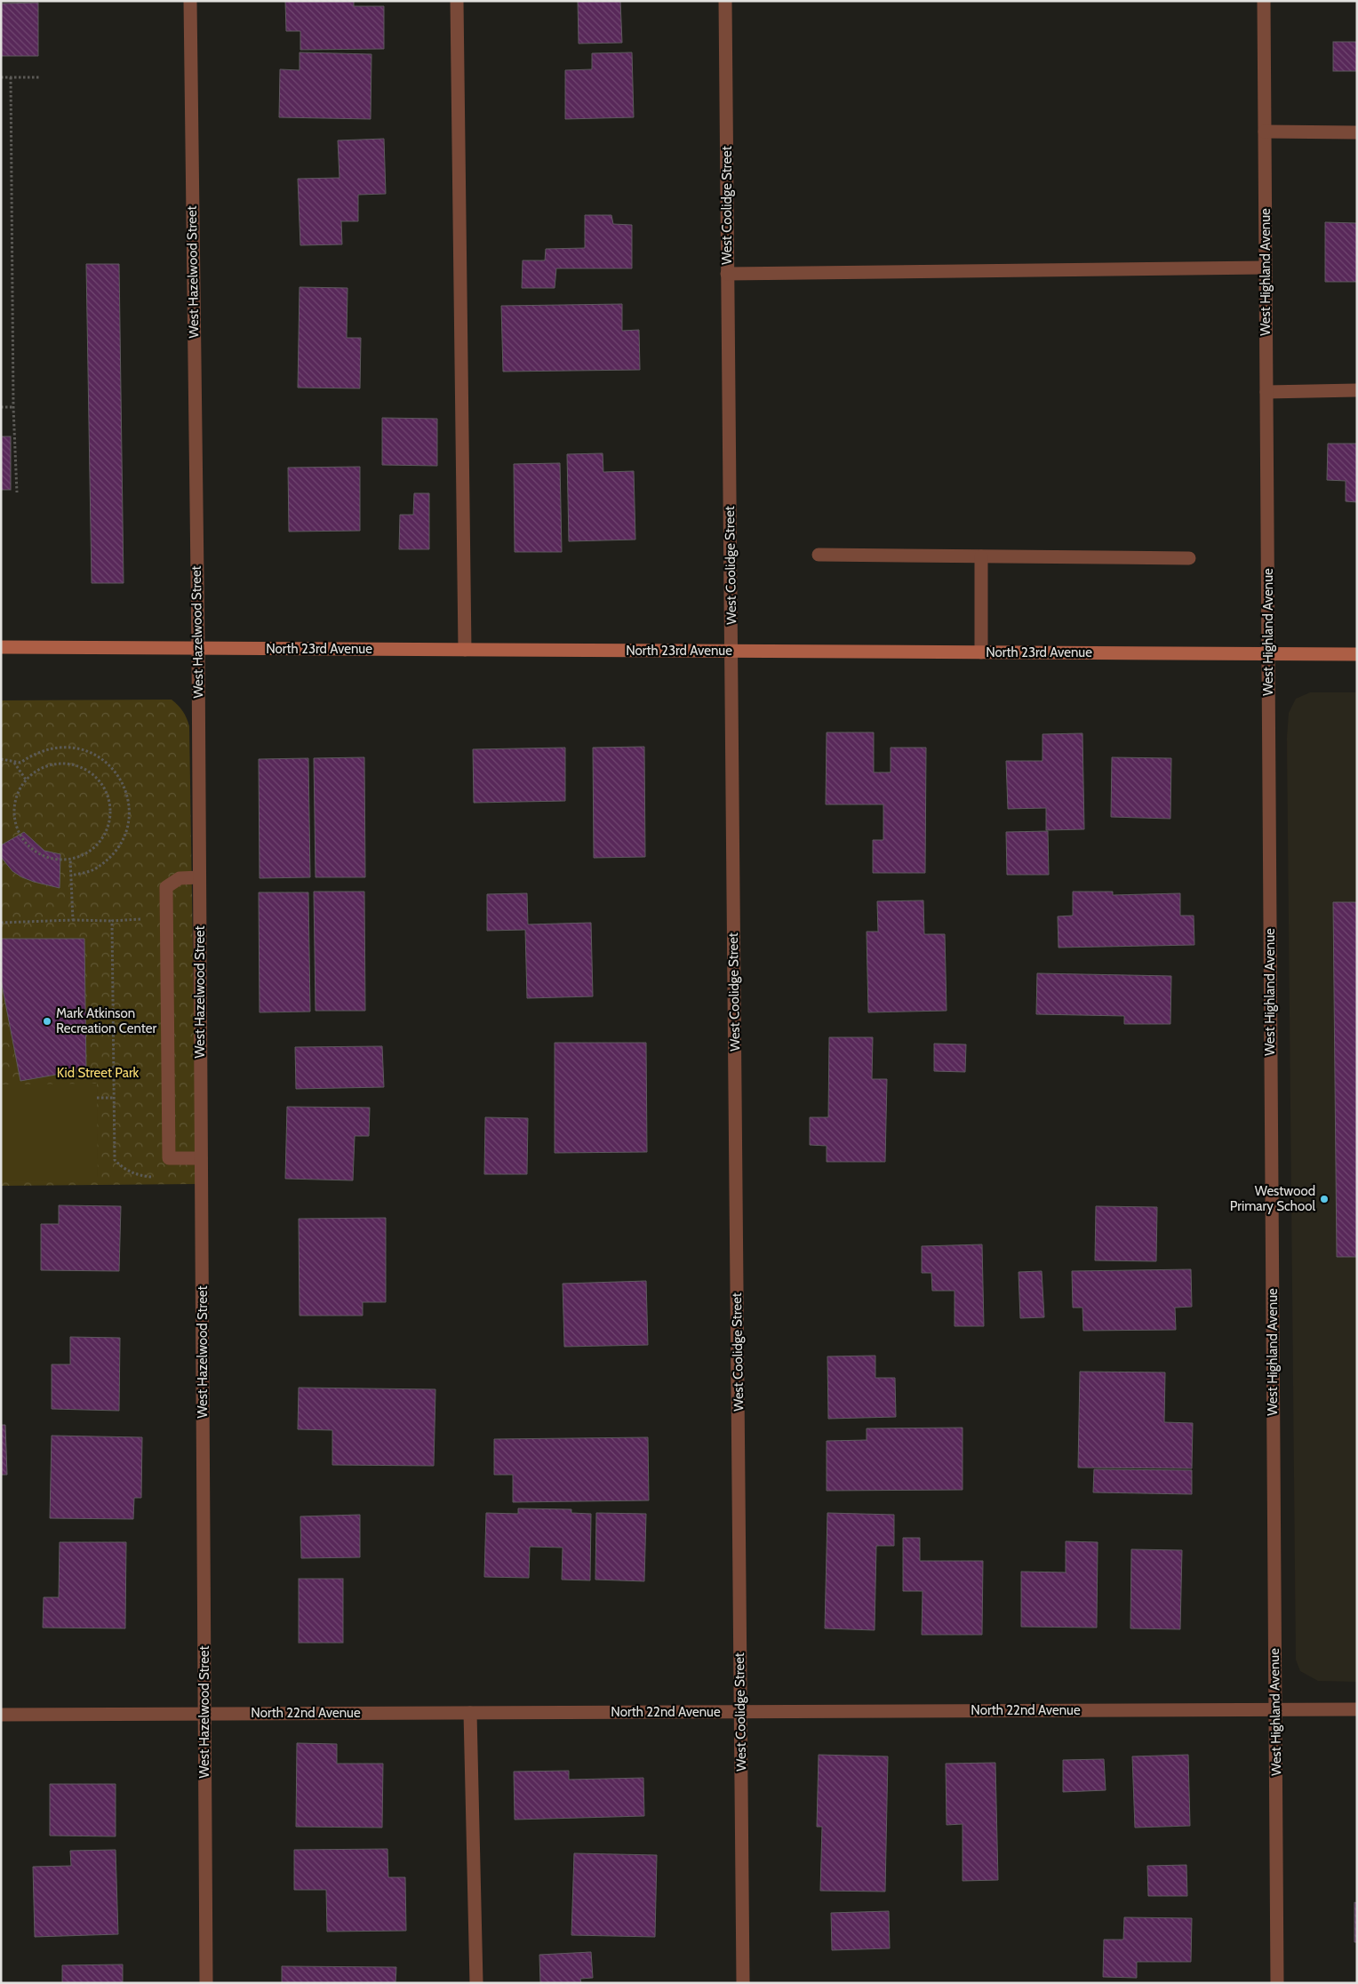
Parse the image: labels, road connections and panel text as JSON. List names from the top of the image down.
{
  "streets": {
    "street": [
      "West Coolidge Street",
      "West Hazelwood Street",
      "West Highland Avenue",
      "North 23rd Avenue",
      "North 22nd Avenue"
    ]
  },
  "crossings": [
    ["West Coolidge Street", "North 23rd Avenue"],
    ["West Coolidge Street", "North 22nd Avenue"],
    ["West Hazelwood Street", "North 23rd Avenue"],
    ["West Hazelwood Street", "North 22nd Avenue"],
    ["West Highland Avenue", "North 23rd Avenue"],
    ["West Highland Avenue", "North 22nd Avenue"]
  ],
  "parks": ["Kid Street Park"],
  "places": ["Mark Atkinson Recreation Center", "Westwood Primary School"]
}
